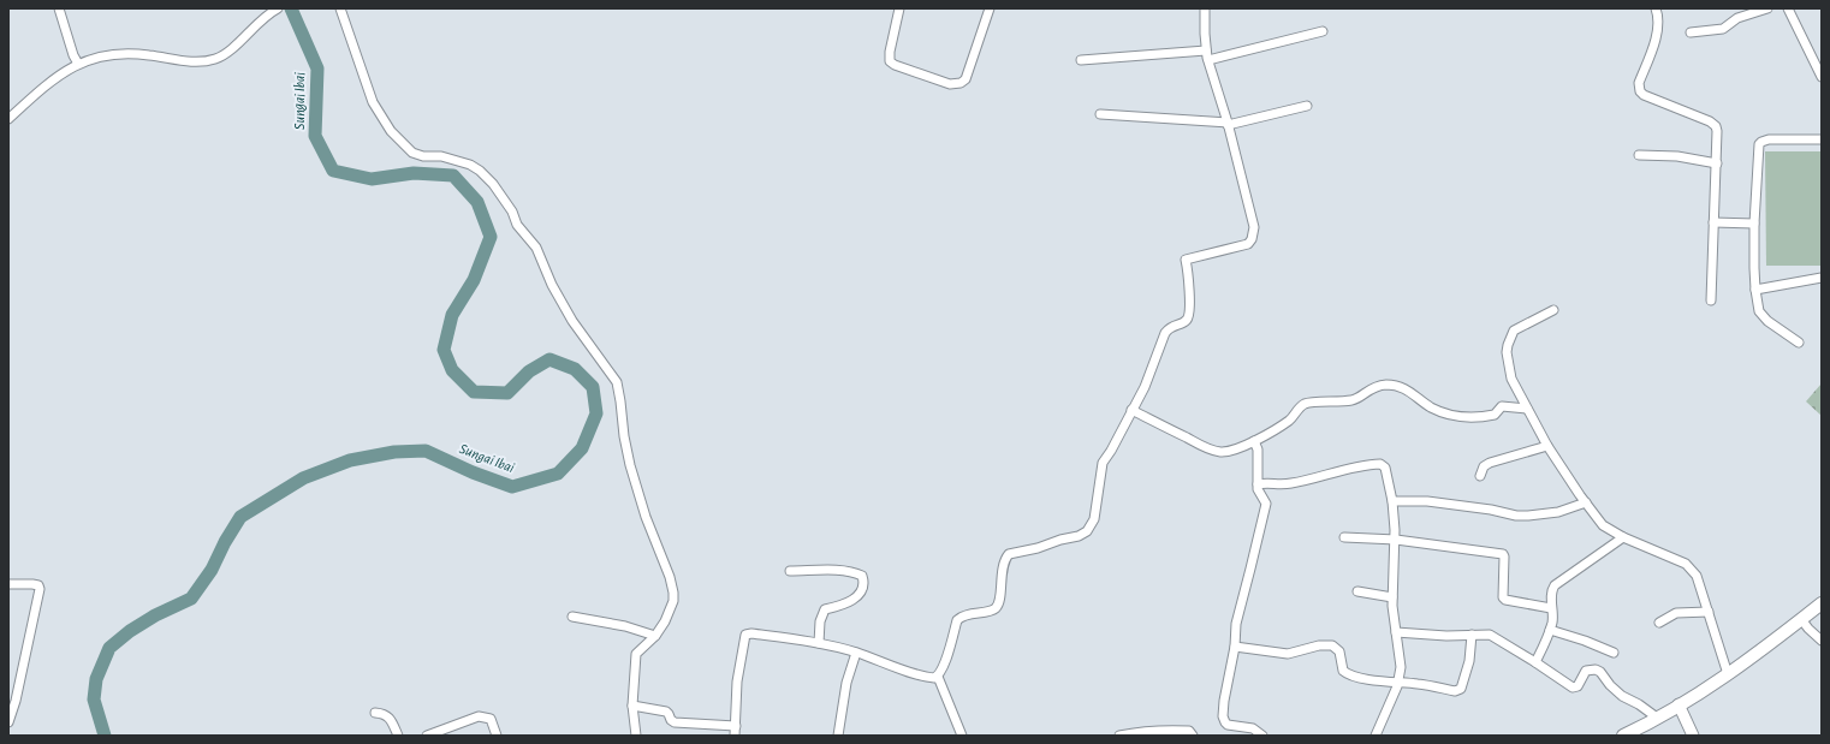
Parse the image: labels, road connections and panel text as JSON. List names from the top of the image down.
{
  "water": ["Sungai Ibai"]
}
